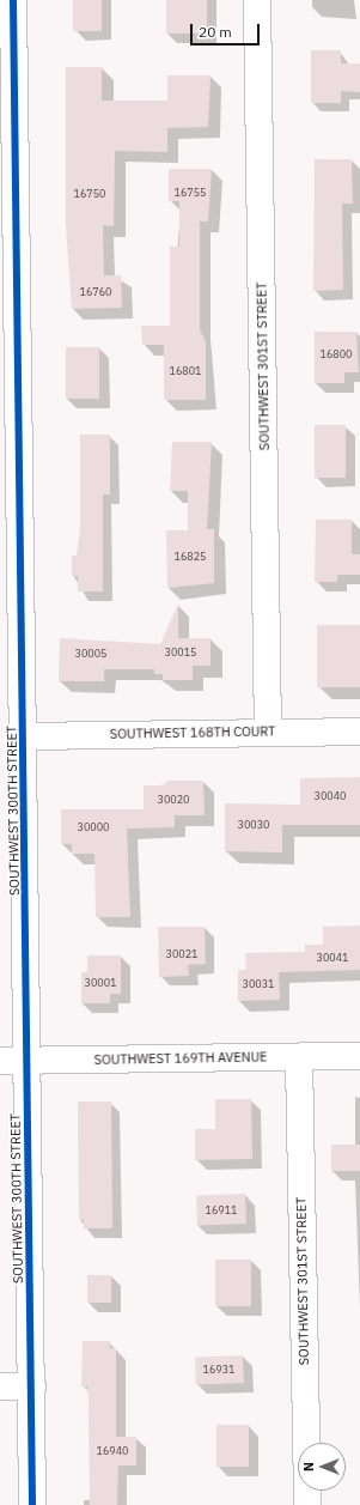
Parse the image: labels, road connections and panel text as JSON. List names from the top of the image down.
{
  "streets": {
    "street": [
      "SOUTHWEST 301ST STREET",
      "SOUTHWEST 168TH COURT",
      "SOUTHWEST 300TH STREET",
      "SOUTHWEST 169TH AVENUE"
    ]
  },
  "crossings": [
    ["SOUTHWEST 301ST STREET", "SOUTHWEST 168TH COURT"],
    ["SOUTHWEST 301ST STREET", "SOUTHWEST 169TH AVENUE"],
    ["SOUTHWEST 168TH COURT", "SOUTHWEST 300TH STREET"],
    ["SOUTHWEST 300TH STREET", "SOUTHWEST 169TH AVENUE"]
  ],
  "house_numbers": [
    "16755",
    "16750",
    "16760",
    "16800",
    "16801",
    "16825",
    "30015",
    "30005",
    "30040",
    "30020",
    "30030",
    "30000",
    "30021",
    "30041",
    "30001",
    "30031",
    "16911",
    "16931",
    "16940"
  ],
  "scale_bar": "20 m",
  "north": "left"
}
